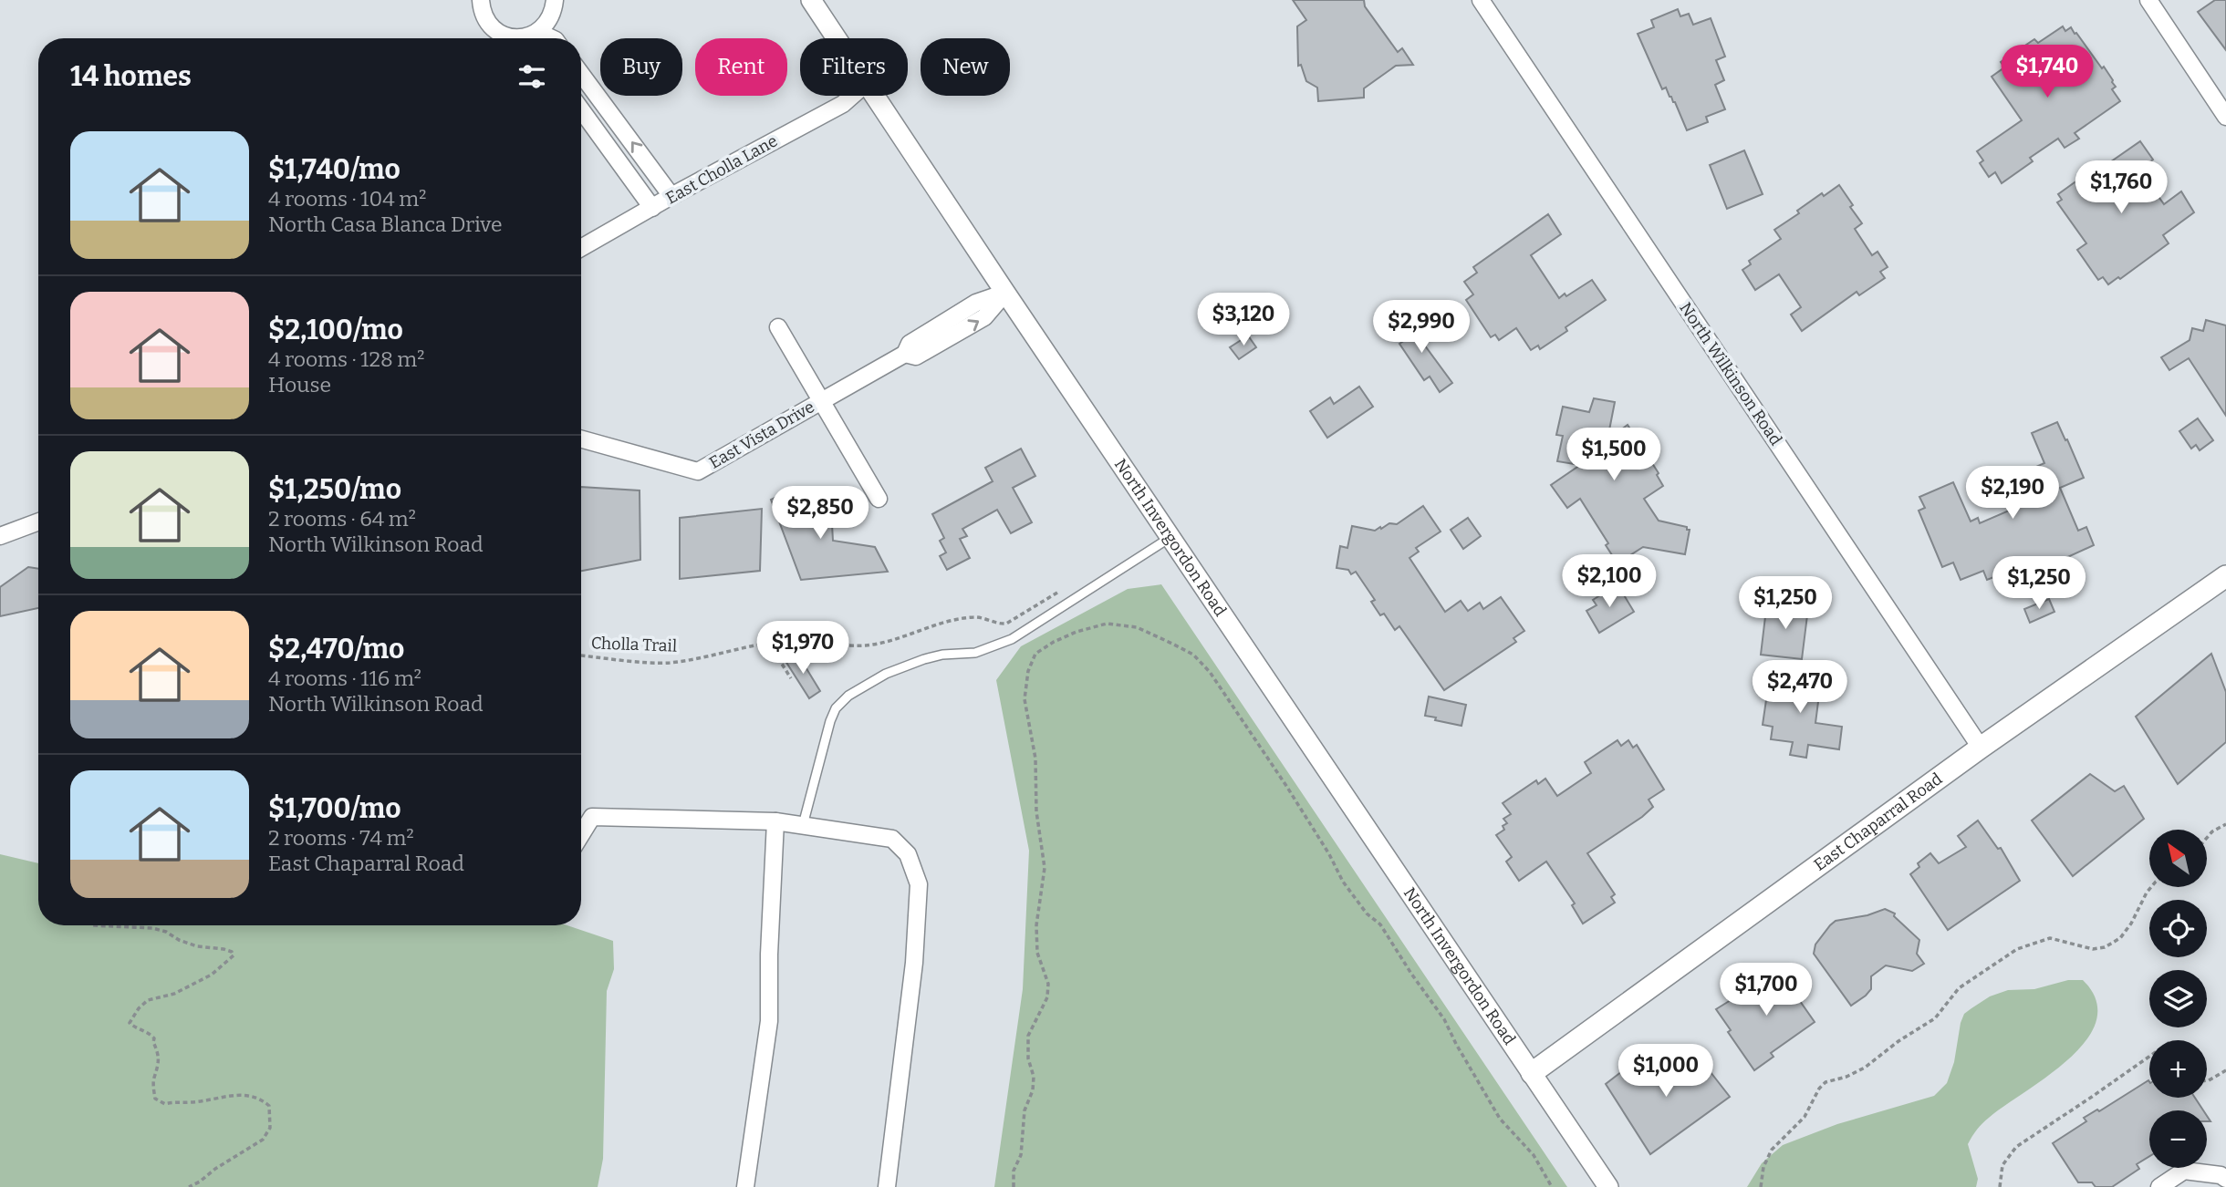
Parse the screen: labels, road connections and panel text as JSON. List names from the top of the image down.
{
  "streets": {
    "main road": ["East Chaparral Road"],
    "street": [
      "East Cholla Lane",
      "North Wilkinson Road",
      "East Vista Drive",
      "North Invergordon Road"
    ],
    "path": ["Cholla Trail"]
  },
  "crossings": [
    ["North Wilkinson Road", "East Chaparral Road"],
    ["East Vista Drive", "North Invergordon Road"],
    ["North Invergordon Road", "East Chaparral Road"]
  ],
  "north": "top left",
  "page": {
    "chip": [
      "Buy",
      "Rent",
      "Filters",
      "New"
    ],
    "heading": "14 homes",
    "price": [
      "$1,740",
      "$1,760",
      "$3,120",
      "$2,990",
      "$1,500",
      "$2,190",
      "$2,850",
      "$2,100",
      "$1,250",
      "$1,250",
      "$1,970",
      "$2,470",
      "$1,700",
      "$1,000"
    ],
    "list": [
      {
        "name": "$1,740/mo",
        "note": "4 rooms · 104 m² · North Casa Blanca Drive"
      },
      {
        "name": "$2,100/mo",
        "note": "4 rooms · 128 m² · House"
      },
      {
        "name": "$1,250/mo",
        "note": "2 rooms · 64 m² · North Wilkinson Road"
      },
      {
        "name": "$2,470/mo",
        "note": "4 rooms · 116 m² · North Wilkinson Road"
      },
      {
        "name": "$1,700/mo",
        "note": "2 rooms · 74 m² · East Chaparral Road"
      }
    ],
    "map_buttons": ["+", "−"]
  }
}
